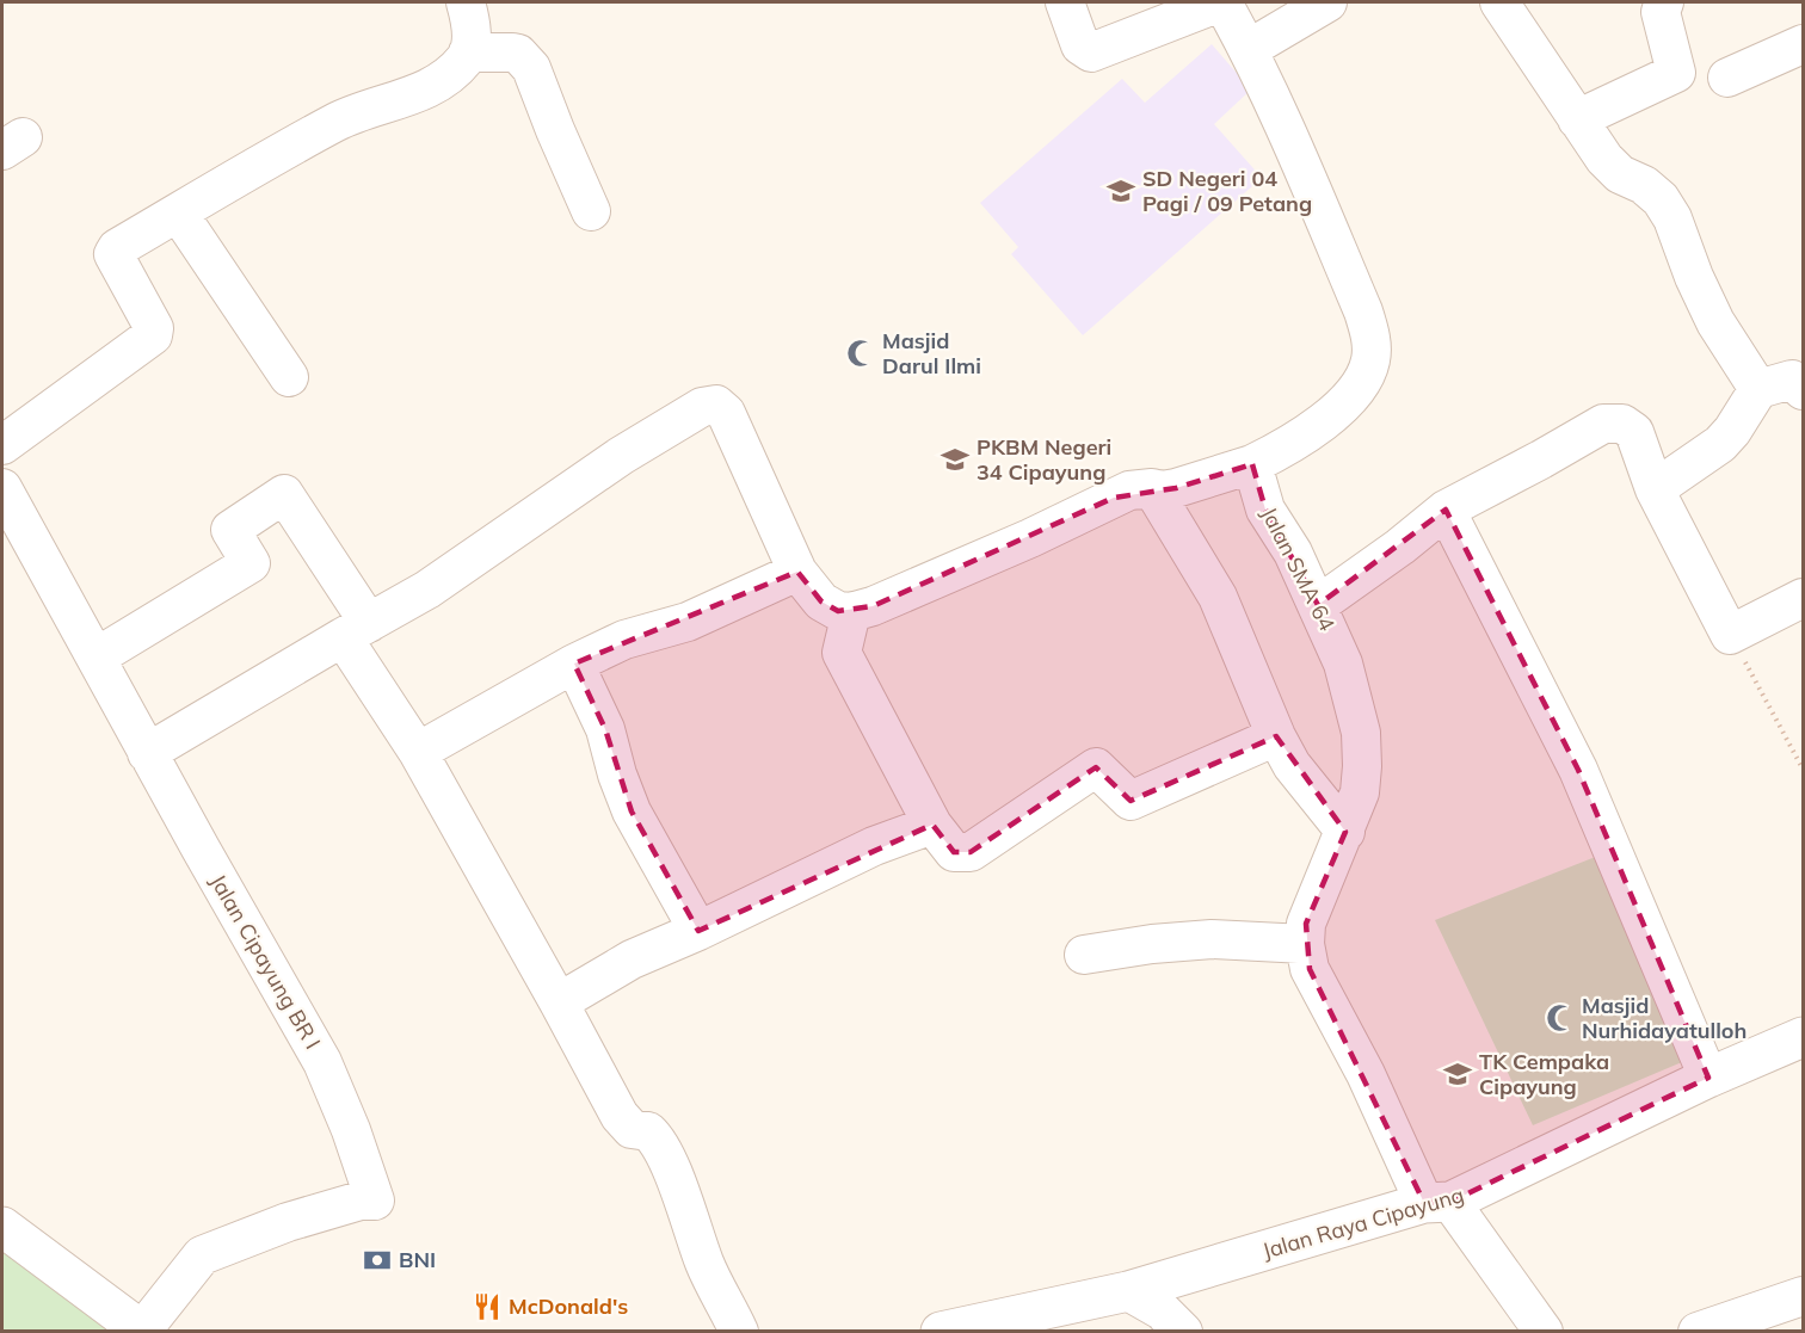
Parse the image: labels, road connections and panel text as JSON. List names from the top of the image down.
{
  "streets": {
    "street": ["Jalan SMA 64", "Jalan Cipayung BR I", "Jalan Raya Cipayung"]
  },
  "crossings": [
    ["Jalan SMA 64", "Jalan Raya Cipayung"]
  ],
  "places": {
    "school or university": ["SD Negeri 04 Pagi / 09 Petang", "PKBM Negeri 34 Cipayung", "TK Cempaka Cipayung"],
    "mosque": ["Masjid Darul Ilmi", "Masjid Nurhidayatulloh"],
    "bank": ["BNI"],
    "restaurant": ["McDonald's"]
  }
}
